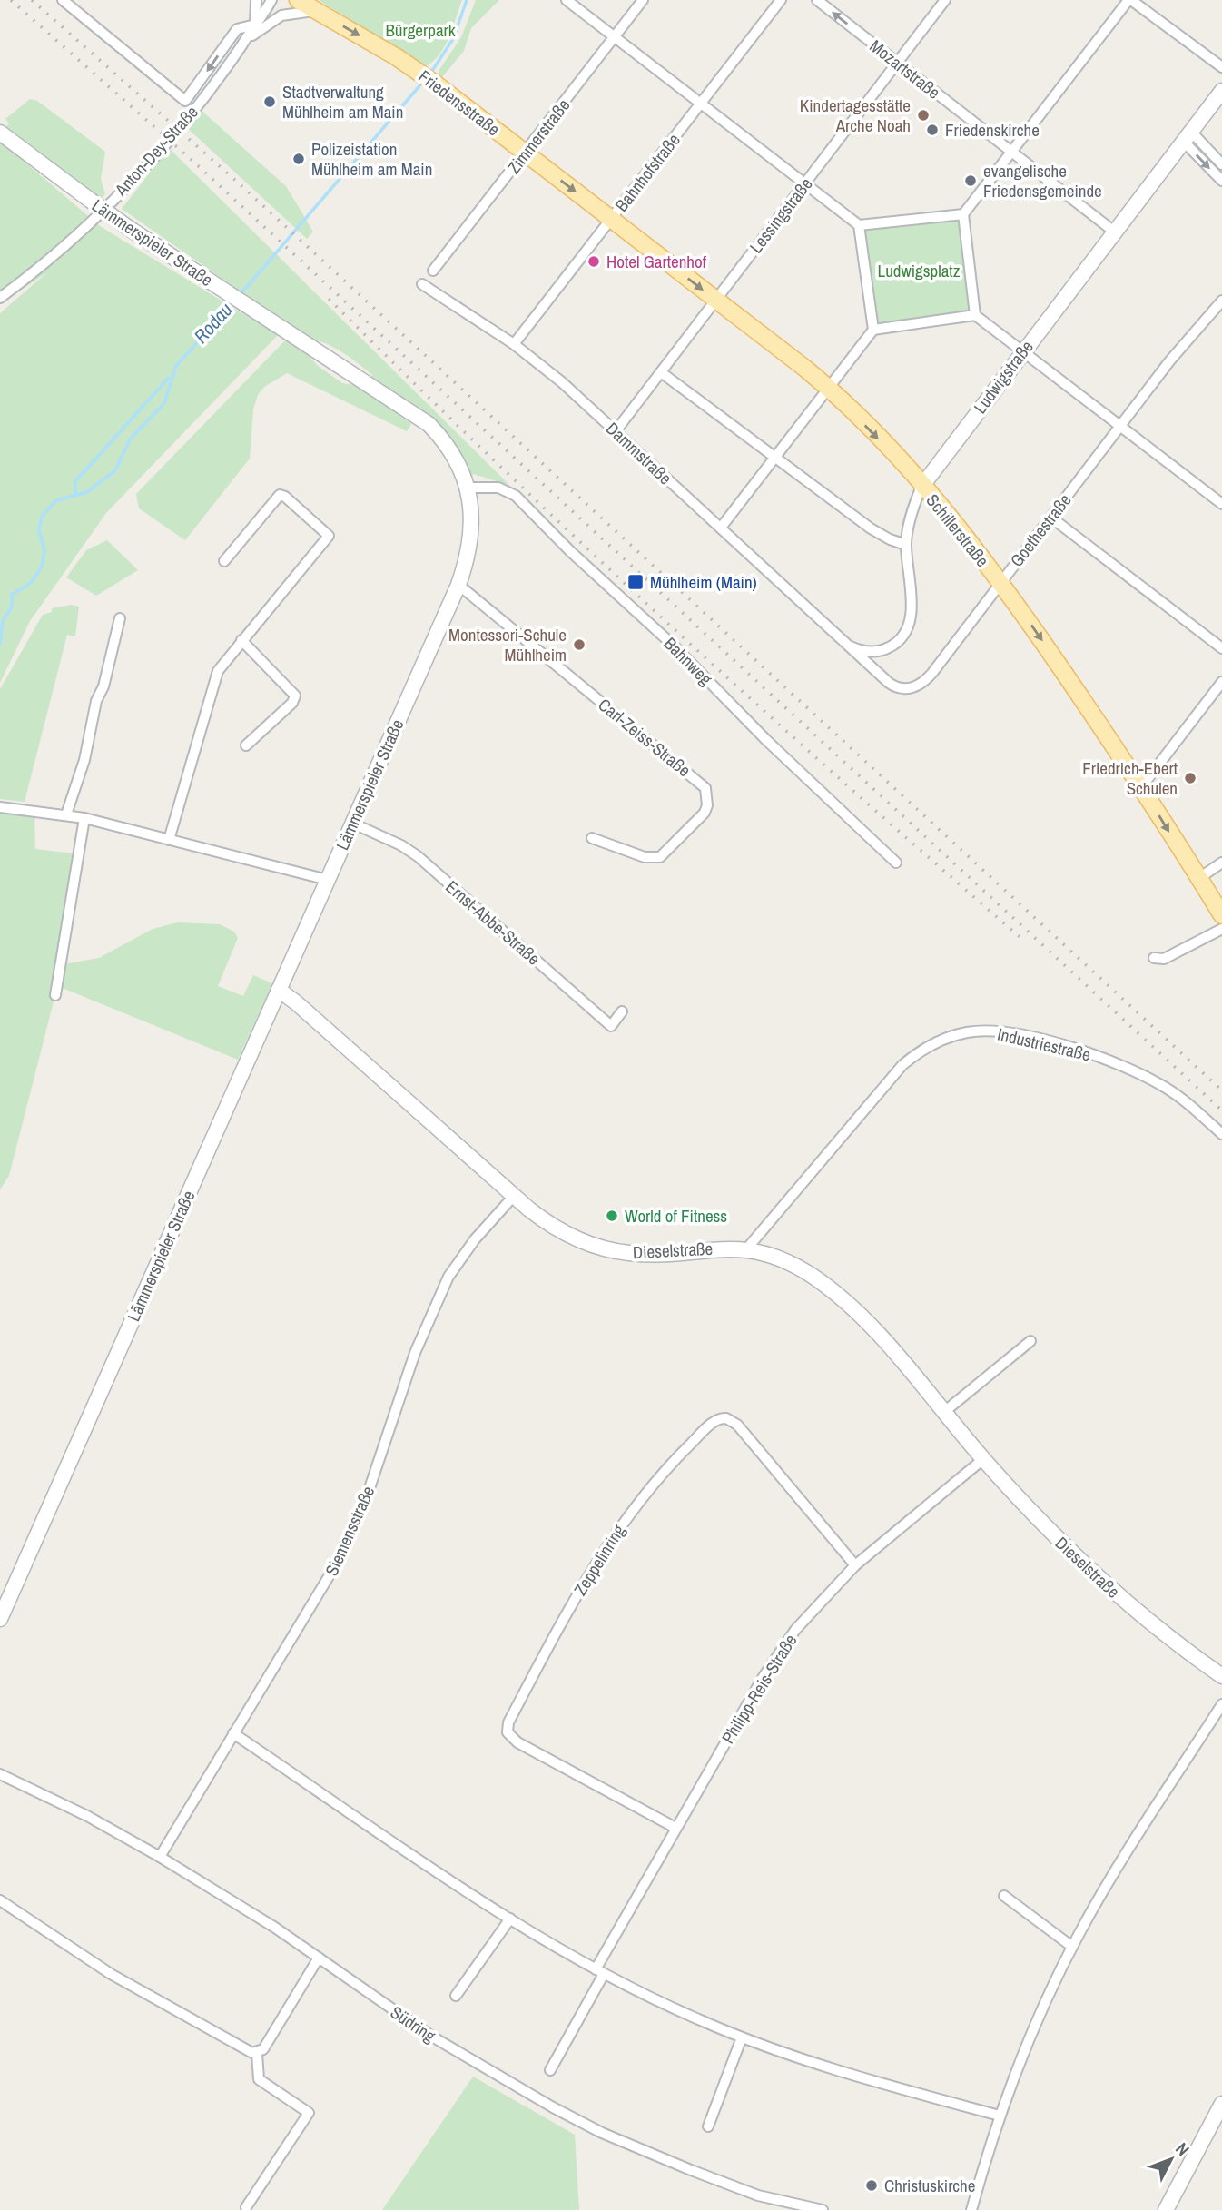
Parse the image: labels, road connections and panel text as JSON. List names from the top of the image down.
{
  "streets": {
    "main road": [
      "Friedensstraße",
      "Lämmerspieler Straße",
      "Ludwigstraße",
      "Schillerstraße",
      "Dieselstraße"
    ],
    "street": [
      "Mozartstraße",
      "Zimmerstraße",
      "Anton-Dey-Straße",
      "Bahnhofstraße",
      "Lessingstraße",
      "Dammstraße",
      "Goethestraße",
      "Bahnweg",
      "Carl-Zeiss-Straße",
      "Ernst-Abbe-Straße",
      "Industriestraße",
      "Siemensstraße",
      "Zeppelinring",
      "Philipp-Reis-Straße",
      "Südring"
    ]
  },
  "crossings": [
    ["Mozartstraße", "Lessingstraße"],
    ["Mozartstraße", "Ludwigstraße"],
    ["Friedensstraße", "Zimmerstraße"],
    ["Friedensstraße", "Anton-Dey-Straße"],
    ["Friedensstraße", "Bahnhofstraße"],
    ["Friedensstraße", "Schillerstraße"],
    ["Bahnhofstraße", "Dammstraße"],
    ["Bahnhofstraße", "Schillerstraße"],
    ["Lessingstraße", "Dammstraße"],
    ["Lessingstraße", "Schillerstraße"],
    ["Lämmerspieler Straße", "Bahnweg"],
    ["Lämmerspieler Straße", "Carl-Zeiss-Straße"],
    ["Lämmerspieler Straße", "Ernst-Abbe-Straße"],
    ["Lämmerspieler Straße", "Dieselstraße"],
    ["Ludwigstraße", "Dammstraße"],
    ["Ludwigstraße", "Schillerstraße"],
    ["Ludwigstraße", "Goethestraße"],
    ["Dammstraße", "Goethestraße"],
    ["Schillerstraße", "Goethestraße"],
    ["Industriestraße", "Dieselstraße"],
    ["Dieselstraße", "Siemensstraße"],
    ["Dieselstraße", "Philipp-Reis-Straße"],
    ["Siemensstraße", "Südring"],
    ["Zeppelinring", "Philipp-Reis-Straße"]
  ],
  "one_way": ["Friedensstraße", "Schillerstraße"],
  "water": ["Rodau"],
  "parks": ["Bürgerpark", "Ludwigsplatz"],
  "places": {
    "other": [
      "Stadtverwaltung Mühlheim am Main",
      "Kindertagesstätte Arche Noah",
      "Friedenskirche",
      "Polizeistation Mühlheim am Main",
      "evangelische Friedensgemeinde",
      "Hotel Gartenhof",
      "Montessori-Schule Mühlheim",
      "Friedrich-Ebert Schulen",
      "World of Fitness",
      "Christuskirche"
    ],
    "transit": ["Mühlheim (Main)"]
  },
  "north": "top right"
}
